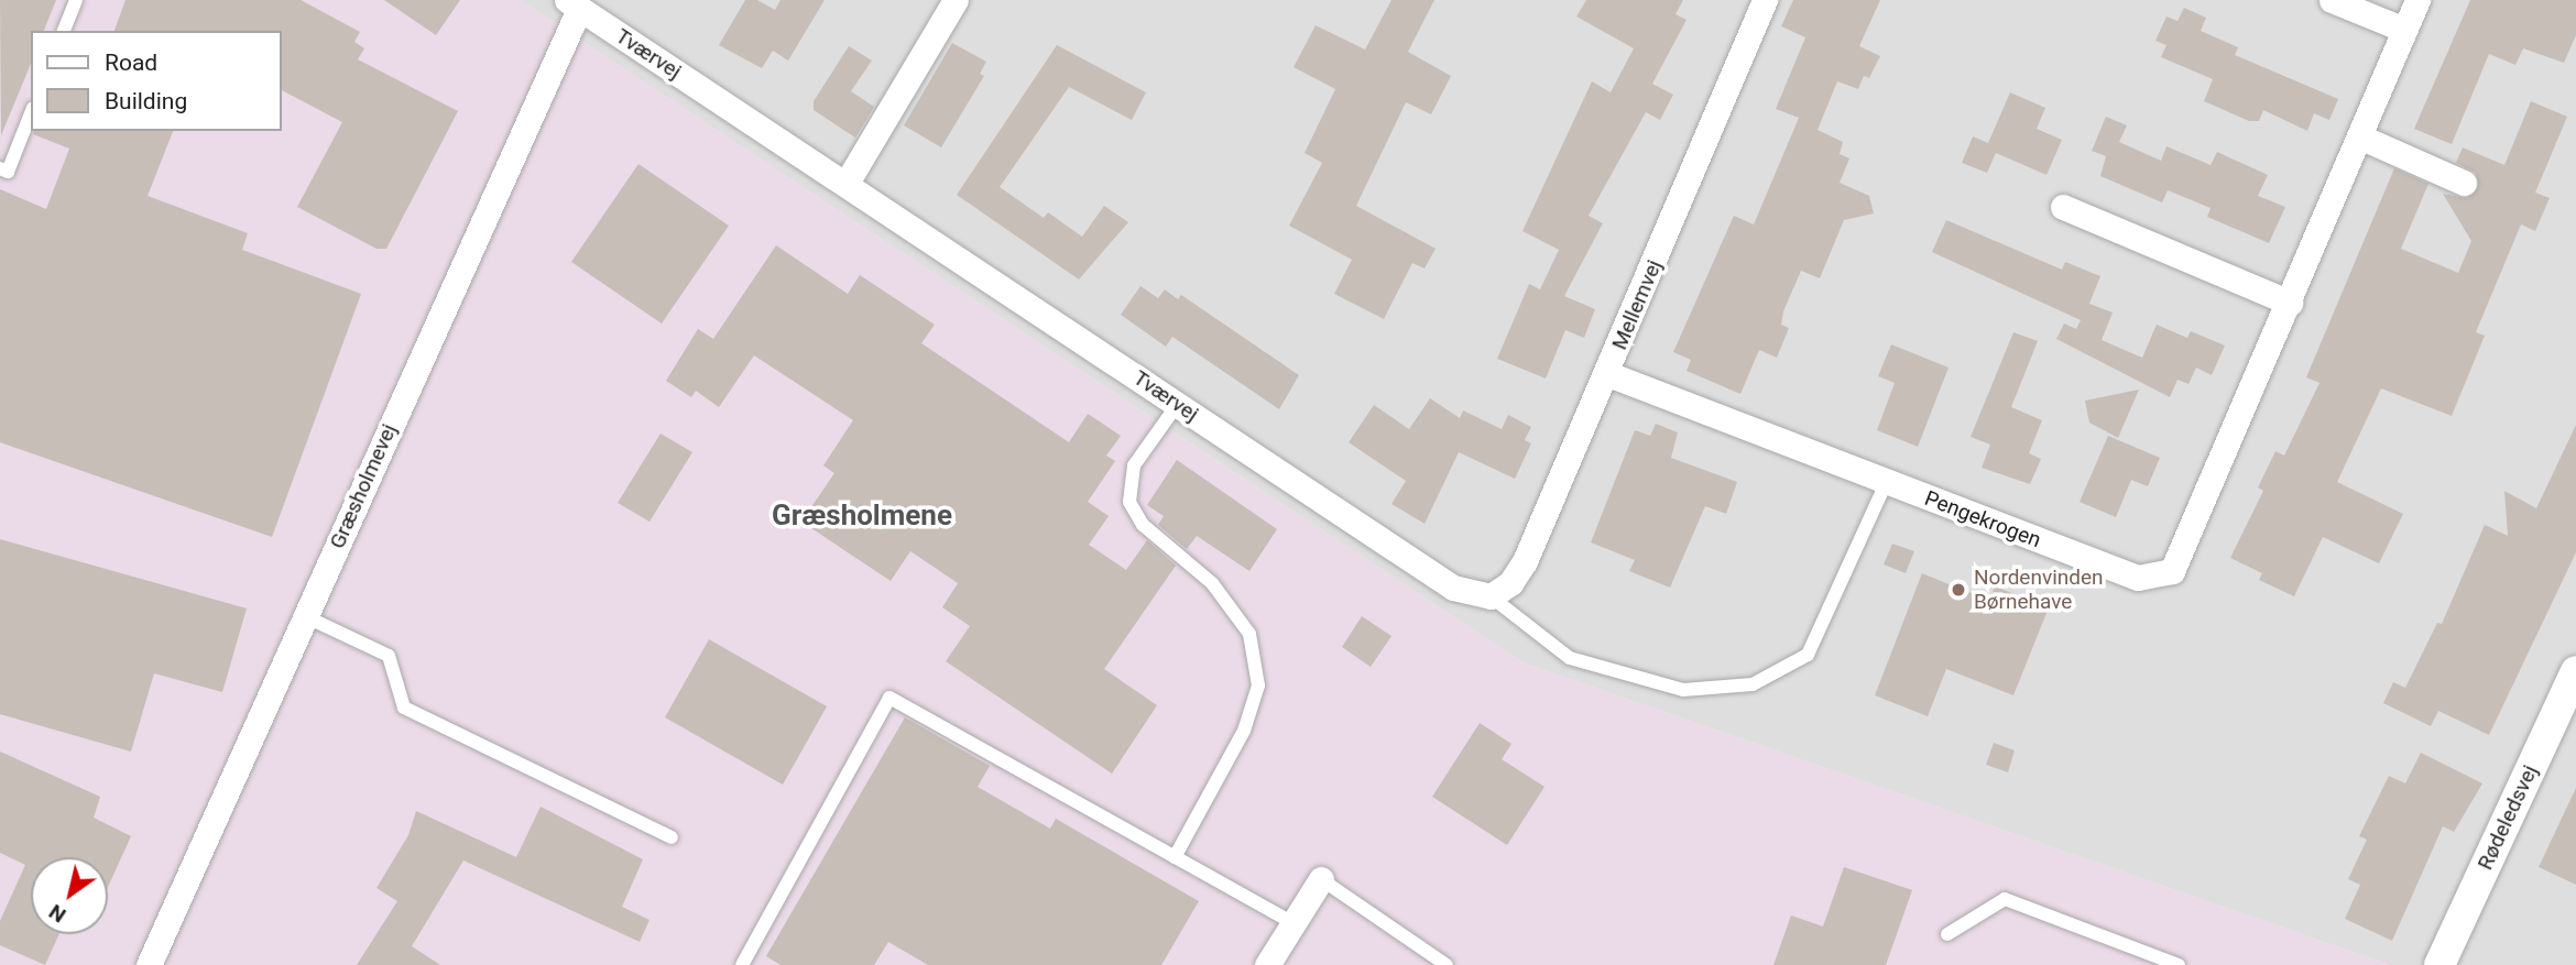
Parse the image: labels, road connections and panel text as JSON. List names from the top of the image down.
{
  "streets": {
    "street": [
      "Tværvej",
      "Mellemvej",
      "Græsholmevej",
      "Pengekrogen",
      "Rødeledsvej"
    ]
  },
  "crossings": [
    ["Tværvej", "Mellemvej"],
    ["Tværvej", "Græsholmevej"],
    ["Mellemvej", "Pengekrogen"]
  ],
  "districts": ["Græsholmene"],
  "places": ["Nordenvinden Børnehave"],
  "legend": ["Road", "Building"],
  "north": "bottom left"
}
